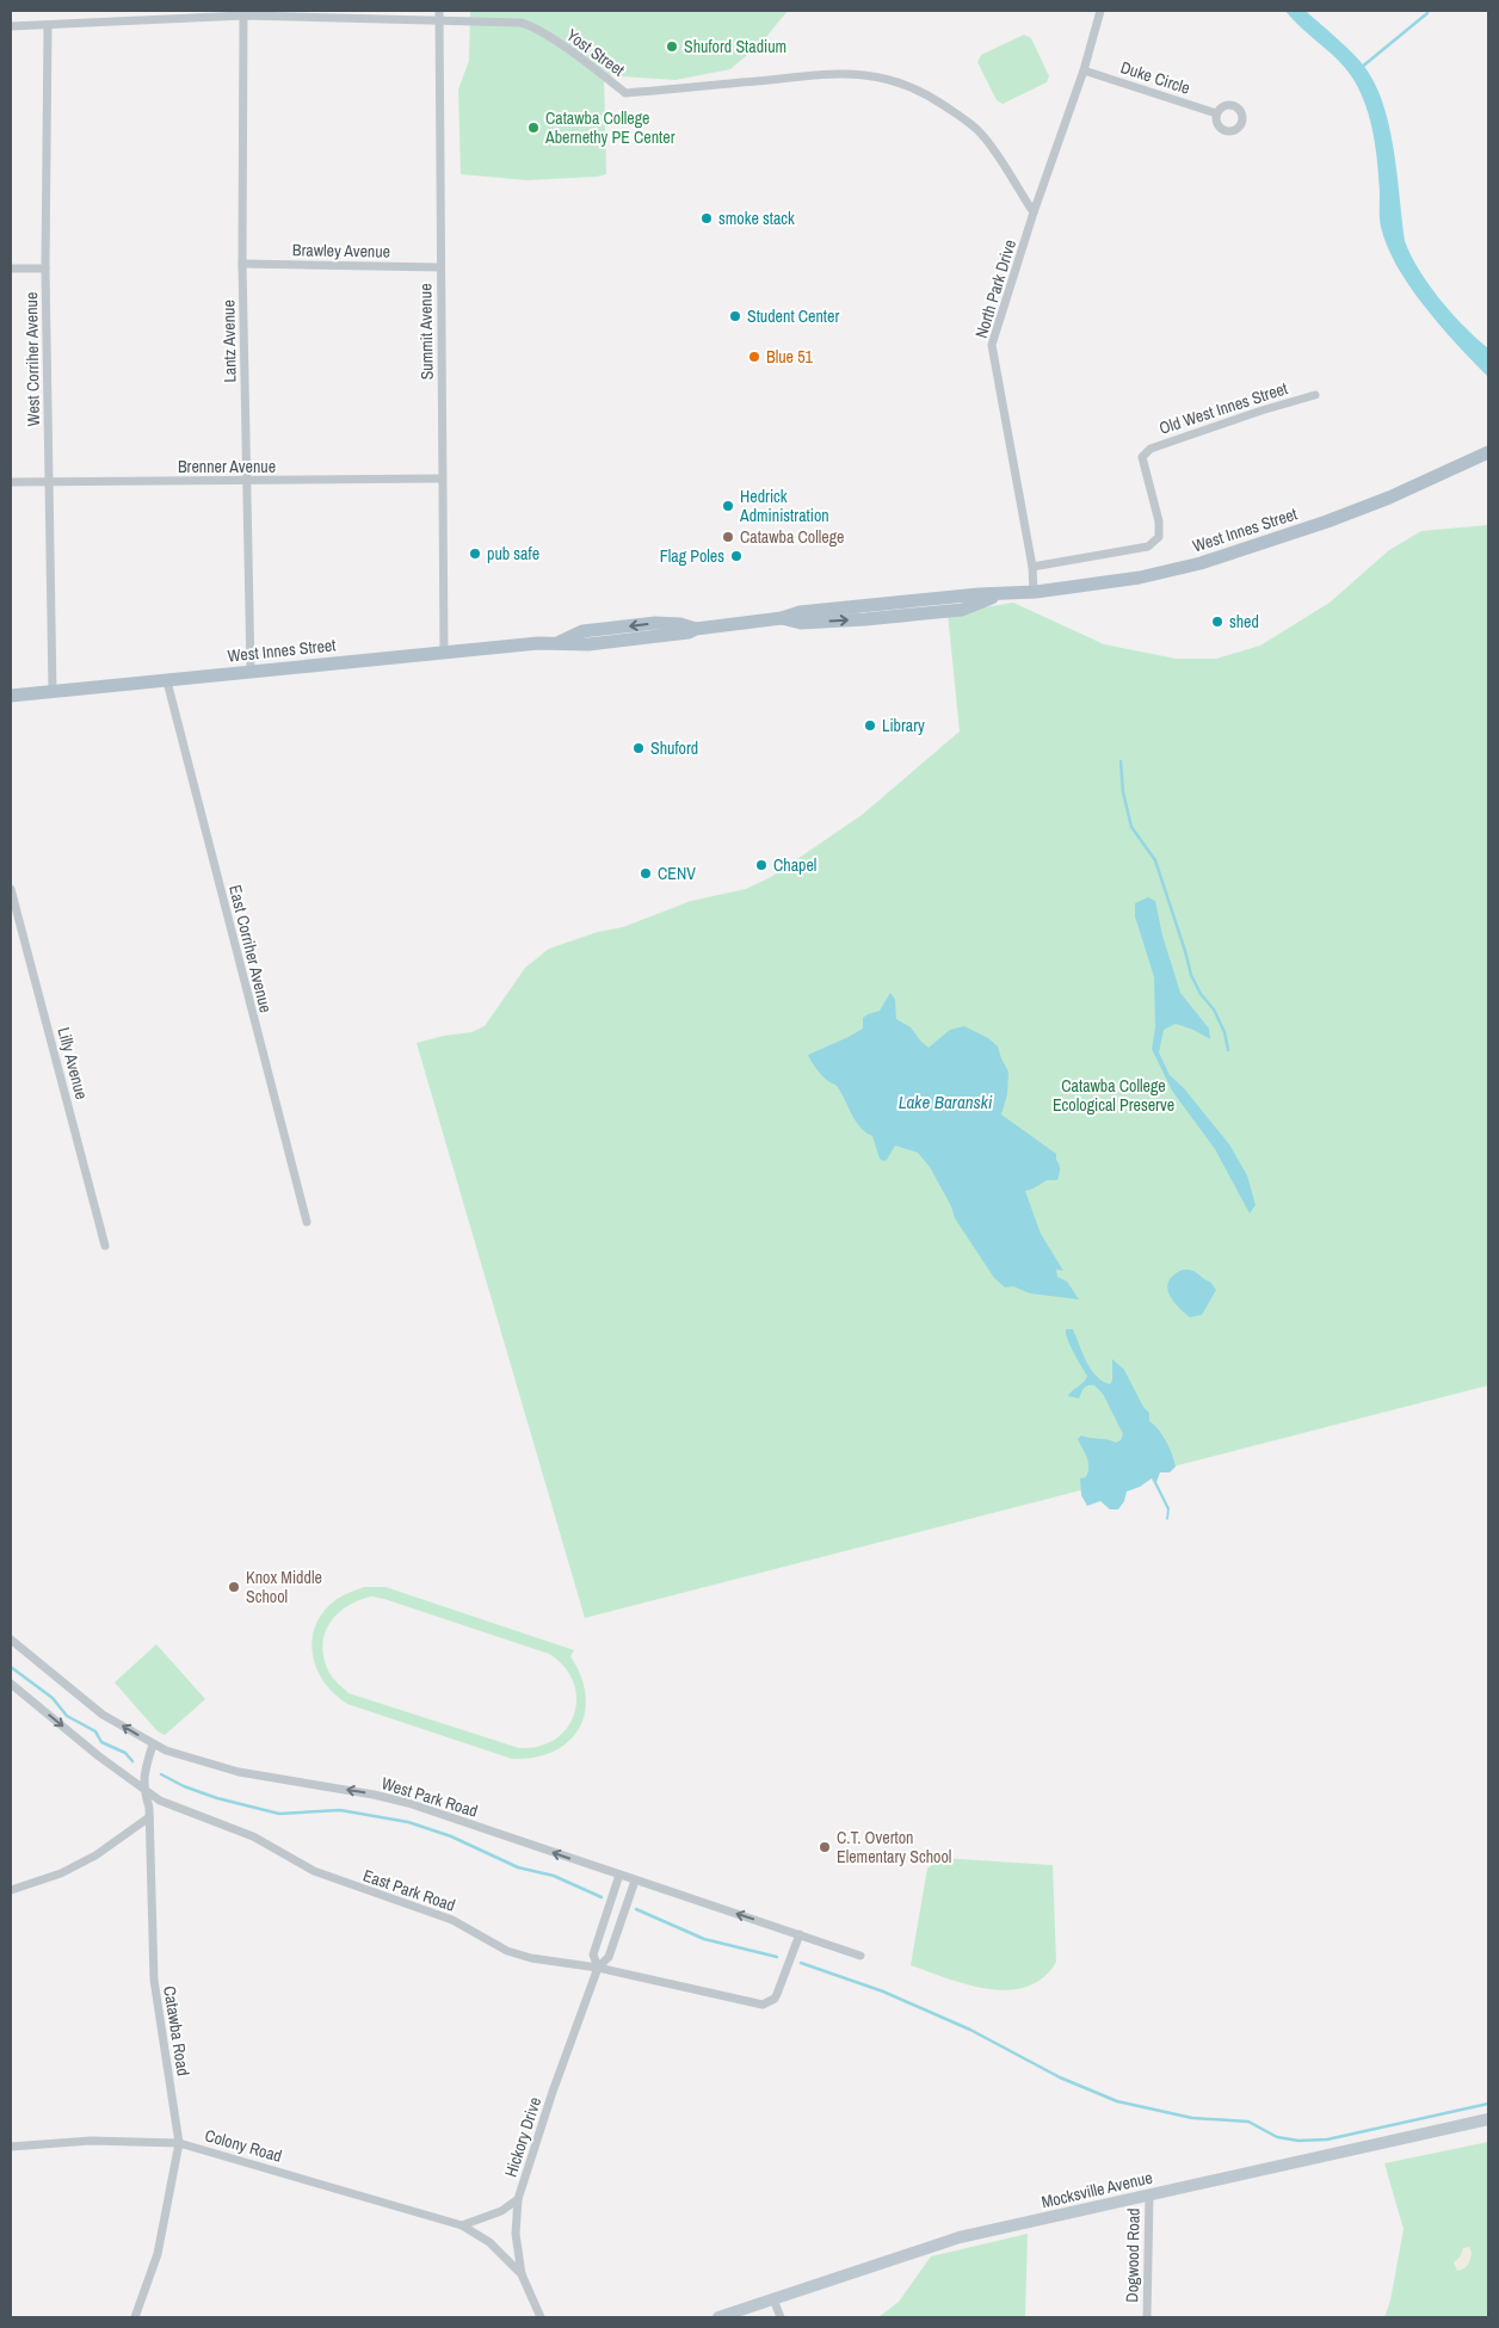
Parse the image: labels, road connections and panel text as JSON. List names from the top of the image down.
{
  "streets": {
    "main road": ["West Innes Street"],
    "street": [
      "Yost Street",
      "Duke Circle",
      "Brawley Avenue",
      "North Park Drive",
      "Summit Avenue",
      "Lantz Avenue",
      "West Corriher Avenue",
      "Old West Innes Street",
      "Brenner Avenue",
      "East Corriher Avenue",
      "Lilly Avenue",
      "West Park Road",
      "East Park Road",
      "Catawba Road",
      "Hickory Drive",
      "Colony Road",
      "Mocksville Avenue",
      "Dogwood Road"
    ]
  },
  "crossings": [
    ["Yost Street", "North Park Drive"],
    ["Yost Street", "Summit Avenue"],
    ["Yost Street", "Lantz Avenue"],
    ["Yost Street", "West Corriher Avenue"],
    ["Duke Circle", "North Park Drive"],
    ["Brawley Avenue", "Summit Avenue"],
    ["Brawley Avenue", "Lantz Avenue"],
    ["North Park Drive", "Old West Innes Street"],
    ["North Park Drive", "West Innes Street"],
    ["Summit Avenue", "Brenner Avenue"],
    ["Summit Avenue", "West Innes Street"],
    ["Lantz Avenue", "Brenner Avenue"],
    ["Lantz Avenue", "West Innes Street"],
    ["West Corriher Avenue", "Brenner Avenue"],
    ["West Corriher Avenue", "West Innes Street"],
    ["West Innes Street", "East Corriher Avenue"],
    ["West Park Road", "East Park Road"],
    ["West Park Road", "Catawba Road"],
    ["West Park Road", "Hickory Drive"],
    ["East Park Road", "Catawba Road"],
    ["East Park Road", "Hickory Drive"],
    ["Catawba Road", "Colony Road"],
    ["Hickory Drive", "Colony Road"],
    ["Mocksville Avenue", "Dogwood Road"]
  ],
  "one_way": ["West Park Road"],
  "water": ["Lake Baranski"],
  "parks": ["Catawba College Ecological Preserve"],
  "places": [
    "Shuford Stadium",
    "Catawba College Abernethy PE Center",
    "smoke stack",
    "Student Center",
    "Blue 51",
    "Hedrick Administration",
    "Catawba College",
    "pub safe",
    "Flag Poles",
    "shed",
    "Library",
    "Shuford",
    "Chapel",
    "CENV",
    "Knox Middle School",
    "C.T. Overton Elementary School"
  ]
}
